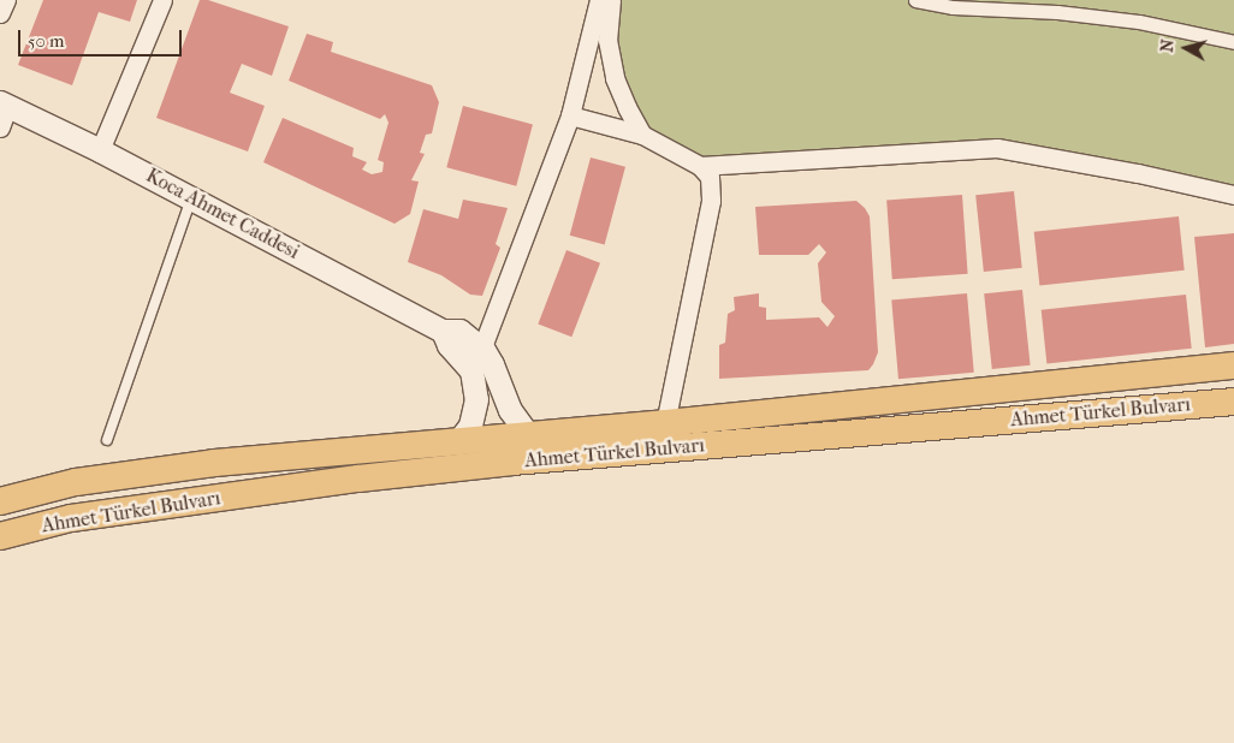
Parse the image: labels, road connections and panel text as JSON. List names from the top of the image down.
{
  "streets": {
    "main road": ["Ahmet Türkel Bulvarı"],
    "street": ["Koca Ahmet Caddesi"]
  },
  "scale_bar": "50 m",
  "north": "left"
}
